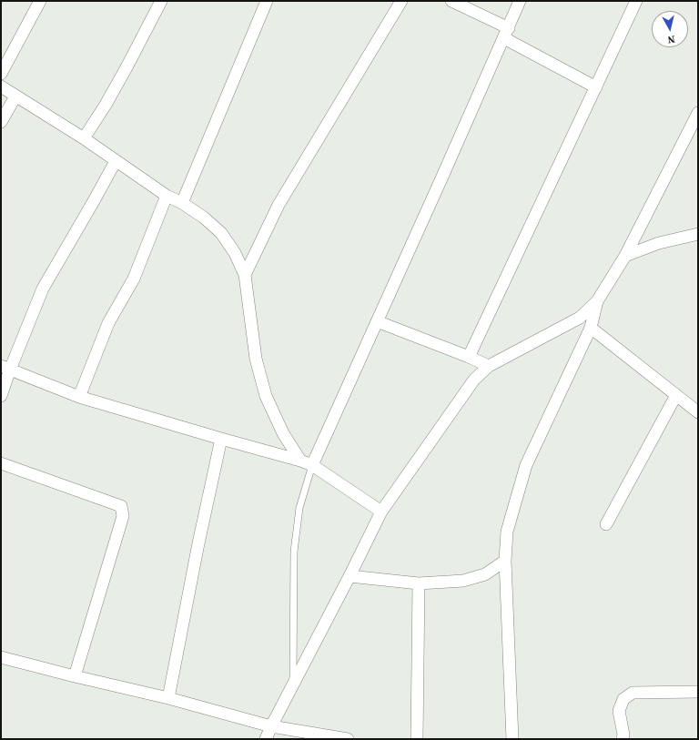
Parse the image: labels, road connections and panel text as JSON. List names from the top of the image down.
{
  "north": "bottom"
}
